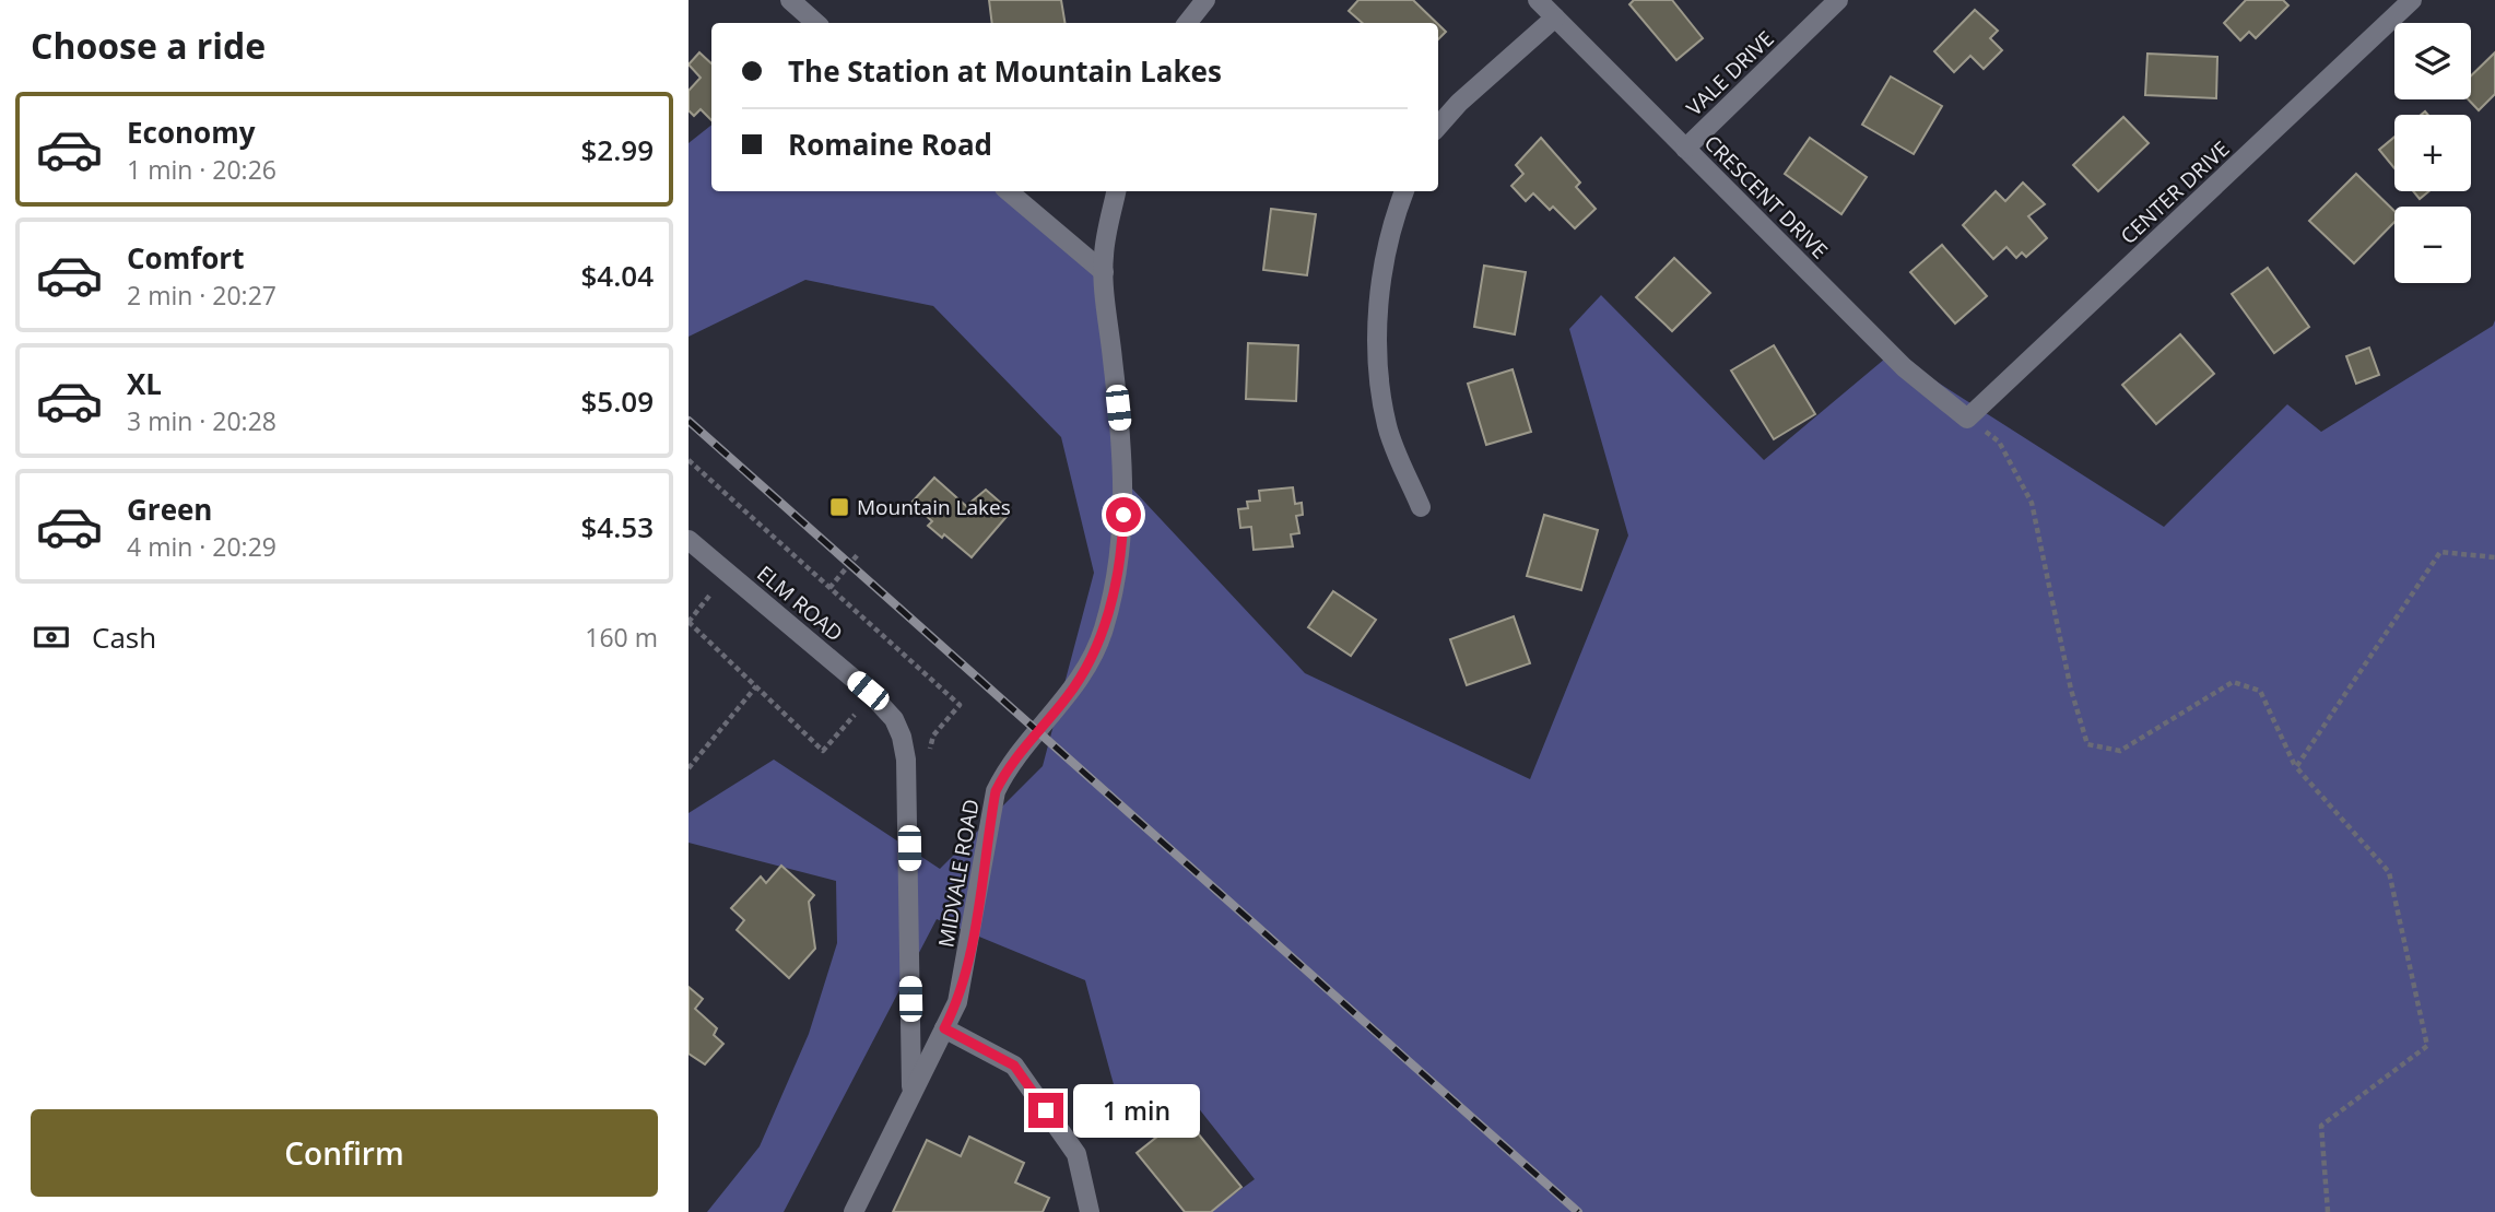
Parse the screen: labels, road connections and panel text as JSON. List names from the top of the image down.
{
  "streets": {
    "street": [
      "VALE DRIVE",
      "CENTER DRIVE",
      "CRESCENT DRIVE",
      "ELM ROAD",
      "MIDVALE ROAD"
    ]
  },
  "crossings": [
    ["VALE DRIVE", "CRESCENT DRIVE"],
    ["CENTER DRIVE", "CRESCENT DRIVE"],
    ["ELM ROAD", "MIDVALE ROAD"]
  ],
  "places": {
    "transit": ["Mountain Lakes"]
  },
  "page": {
    "heading": "Choose a ride",
    "map_buttons": ["+", "−"],
    "banner": ["The Station at Mountain Lakes", "Romaine Road"],
    "list": [
      {
        "name": "Economy",
        "note": "1 min · 20:26",
        "value": "$2.99"
      },
      {
        "name": "Comfort",
        "note": "2 min · 20:27",
        "value": "$4.04"
      },
      {
        "name": "XL",
        "note": "3 min · 20:28",
        "value": "$5.09"
      },
      {
        "name": "Green",
        "note": "4 min · 20:29",
        "value": "$4.53"
      }
    ],
    "pay": ["Cash", "160 m"],
    "bubble": "1 min",
    "buttons": "Confirm"
  }
}
